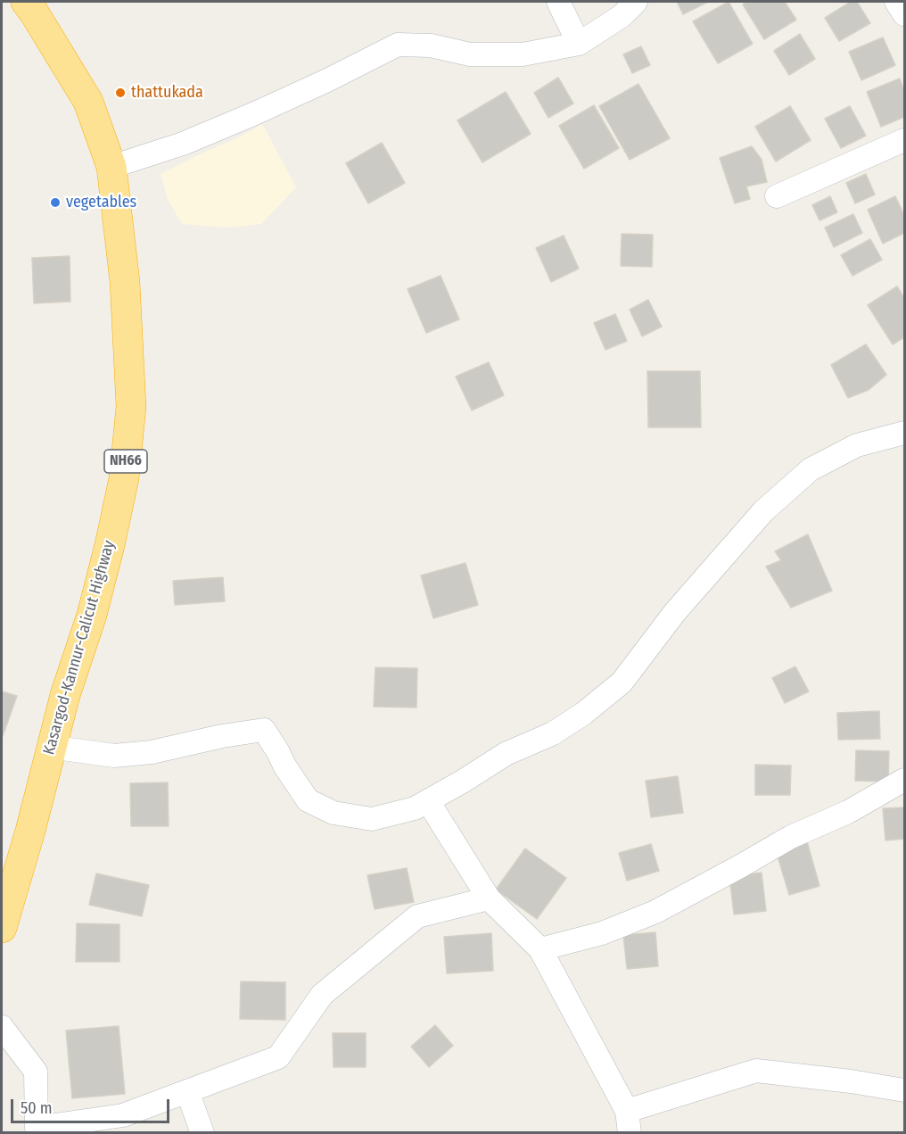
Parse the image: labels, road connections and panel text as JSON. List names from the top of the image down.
{
  "streets": {
    "highway": ["NH66", "Kasargod-Kannur-Calicut Highway"]
  },
  "places": ["thattukada", "vegetables"],
  "scale_bar": "50 m"
}
